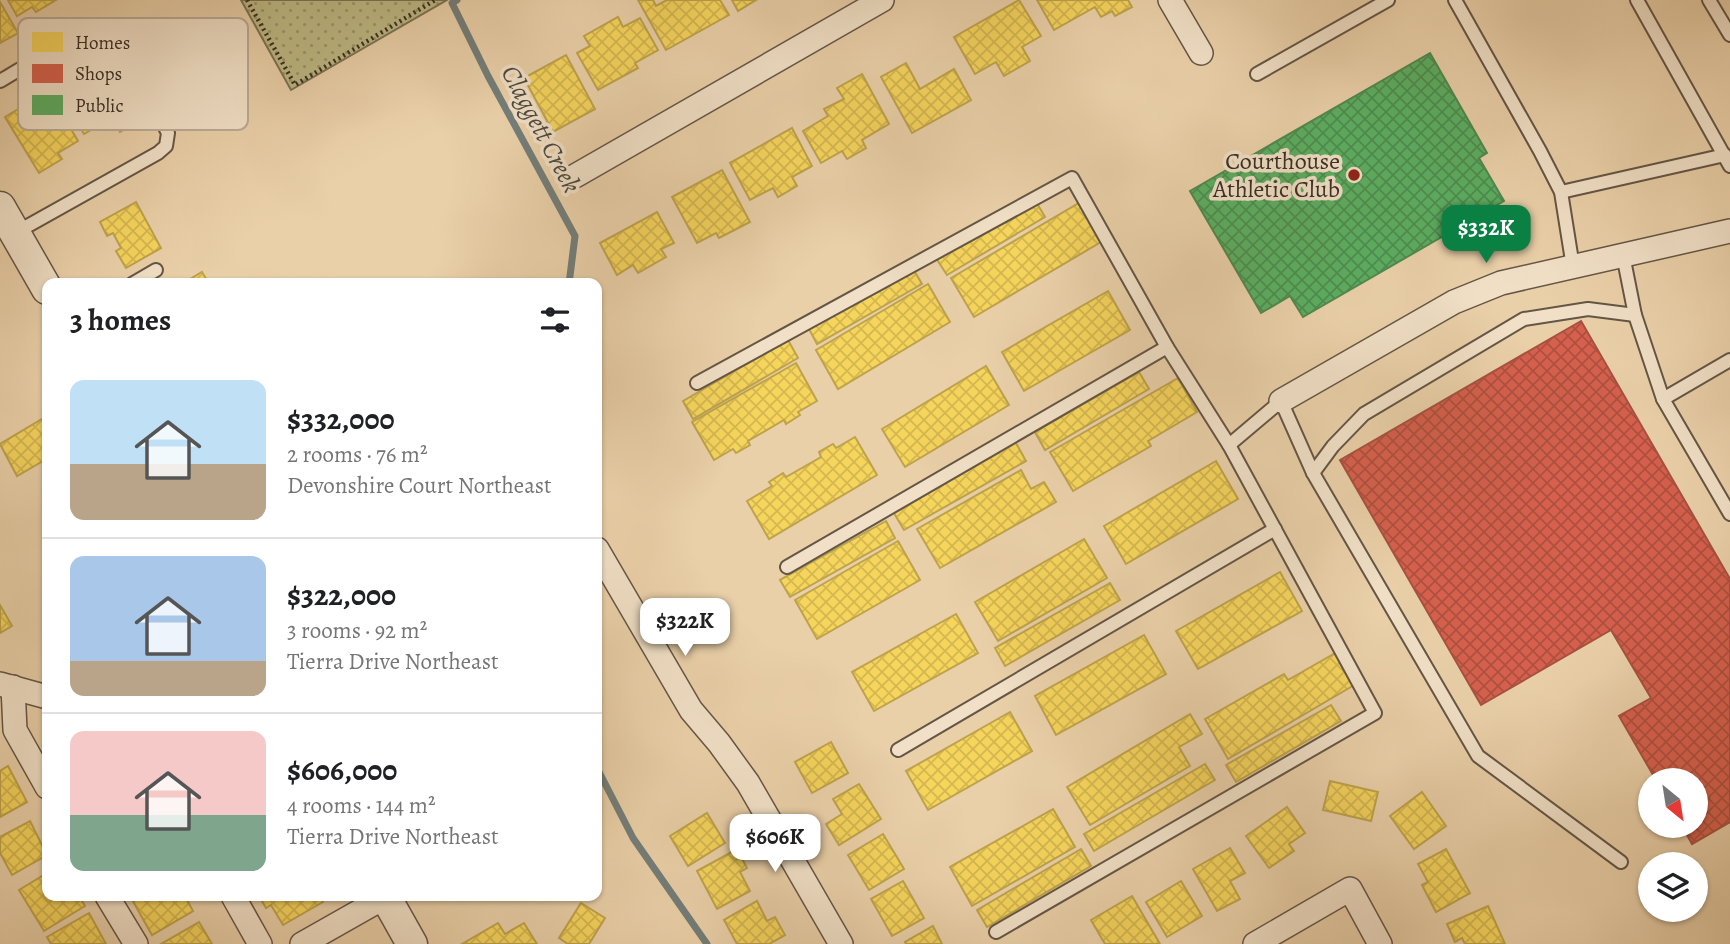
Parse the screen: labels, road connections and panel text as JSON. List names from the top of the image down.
{
  "water": ["Claggett Creek"],
  "places": ["Courthouse Athletic Club"],
  "legend": ["Homes", "Shops", "Public"],
  "north": "bottom right",
  "page": {
    "price": ["$332K", "$322K", "$606K"],
    "heading": "3 homes",
    "list": [
      {
        "name": "$332,000",
        "note": "2 rooms · 76 m² · Devonshire Court Northeast"
      },
      {
        "name": "$322,000",
        "note": "3 rooms · 92 m² · Tierra Drive Northeast"
      },
      {
        "name": "$606,000",
        "note": "4 rooms · 144 m² · Tierra Drive Northeast"
      }
    ]
  }
}
